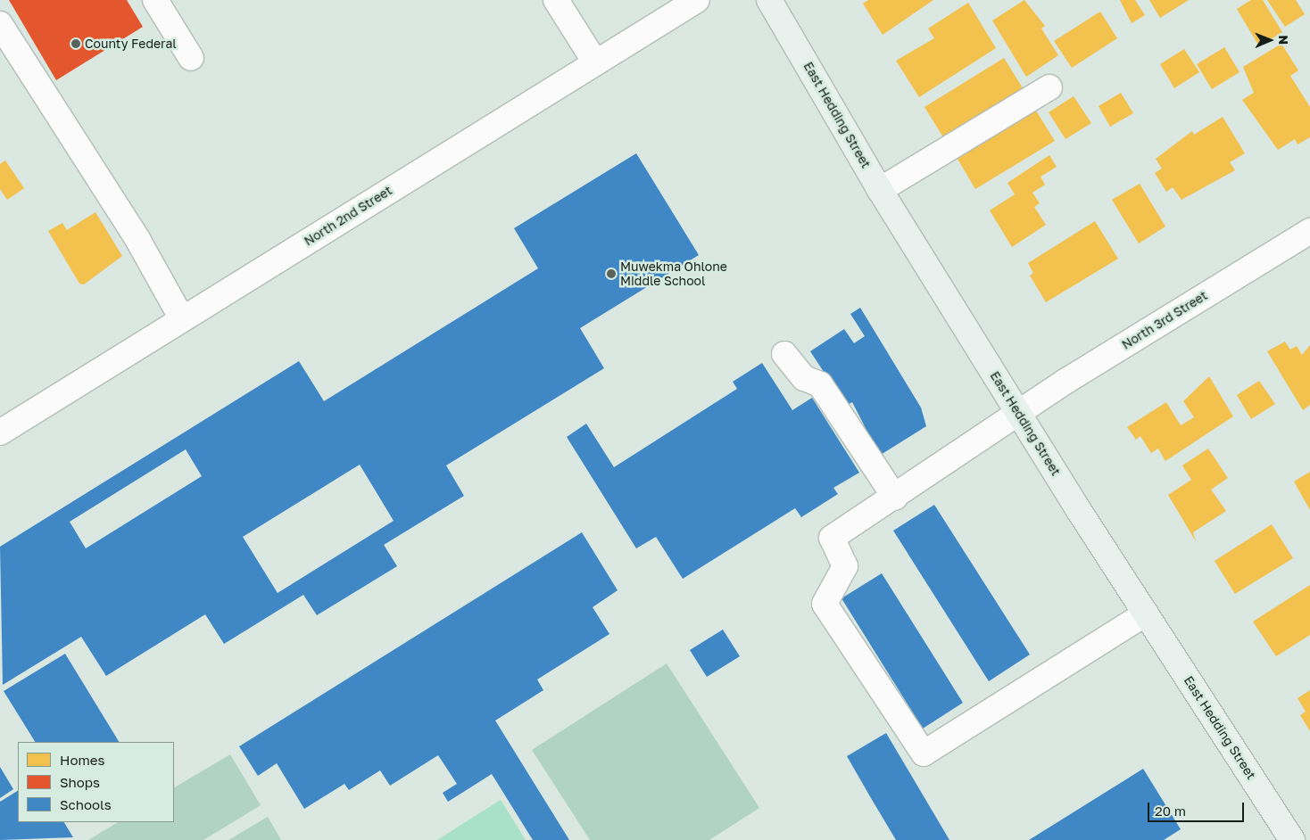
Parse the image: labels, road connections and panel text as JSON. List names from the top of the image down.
{
  "streets": {
    "main road": ["East Hedding Street"],
    "street": ["North 2nd Street", "North 3rd Street"]
  },
  "crossings": [
    ["East Hedding Street", "North 3rd Street"]
  ],
  "places": ["County Federal", "Muwekma Ohlone Middle School"],
  "legend": ["Homes", "Shops", "Schools"],
  "scale_bar": "20 m",
  "north": "right"
}
